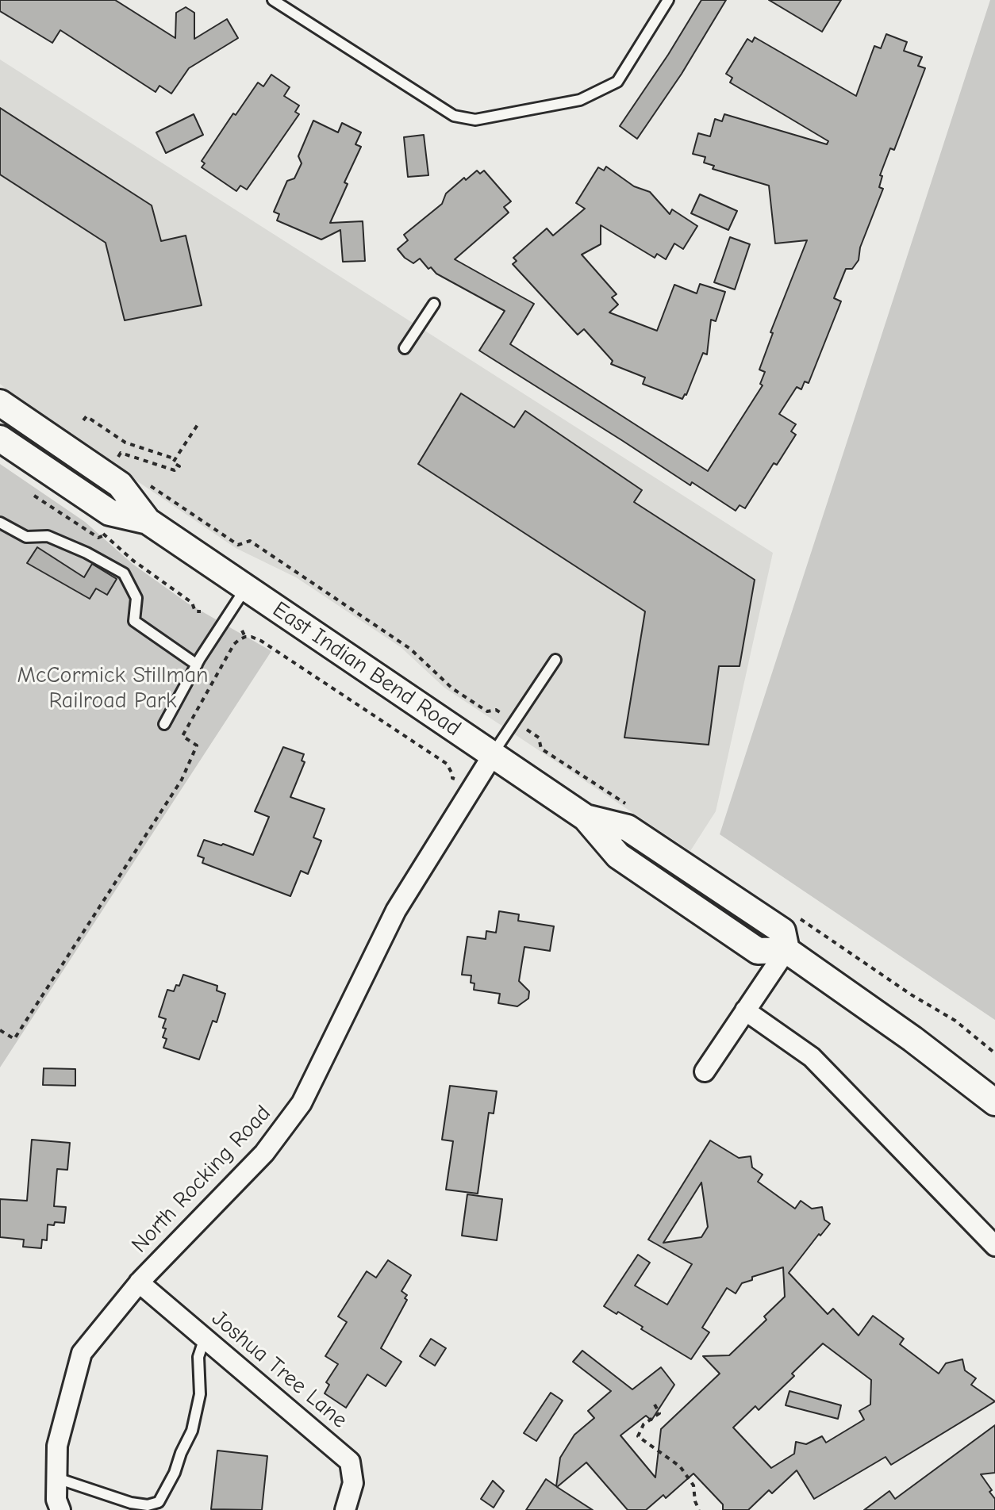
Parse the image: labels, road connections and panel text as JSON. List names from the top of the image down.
{
  "streets": {
    "main road": ["East Indian Bend Road"],
    "street": ["North Rocking Road", "Joshua Tree Lane"]
  },
  "crossings": [
    ["East Indian Bend Road", "North Rocking Road"],
    ["North Rocking Road", "Joshua Tree Lane"]
  ],
  "parks": ["McCormick Stillman Railroad Park"]
}
